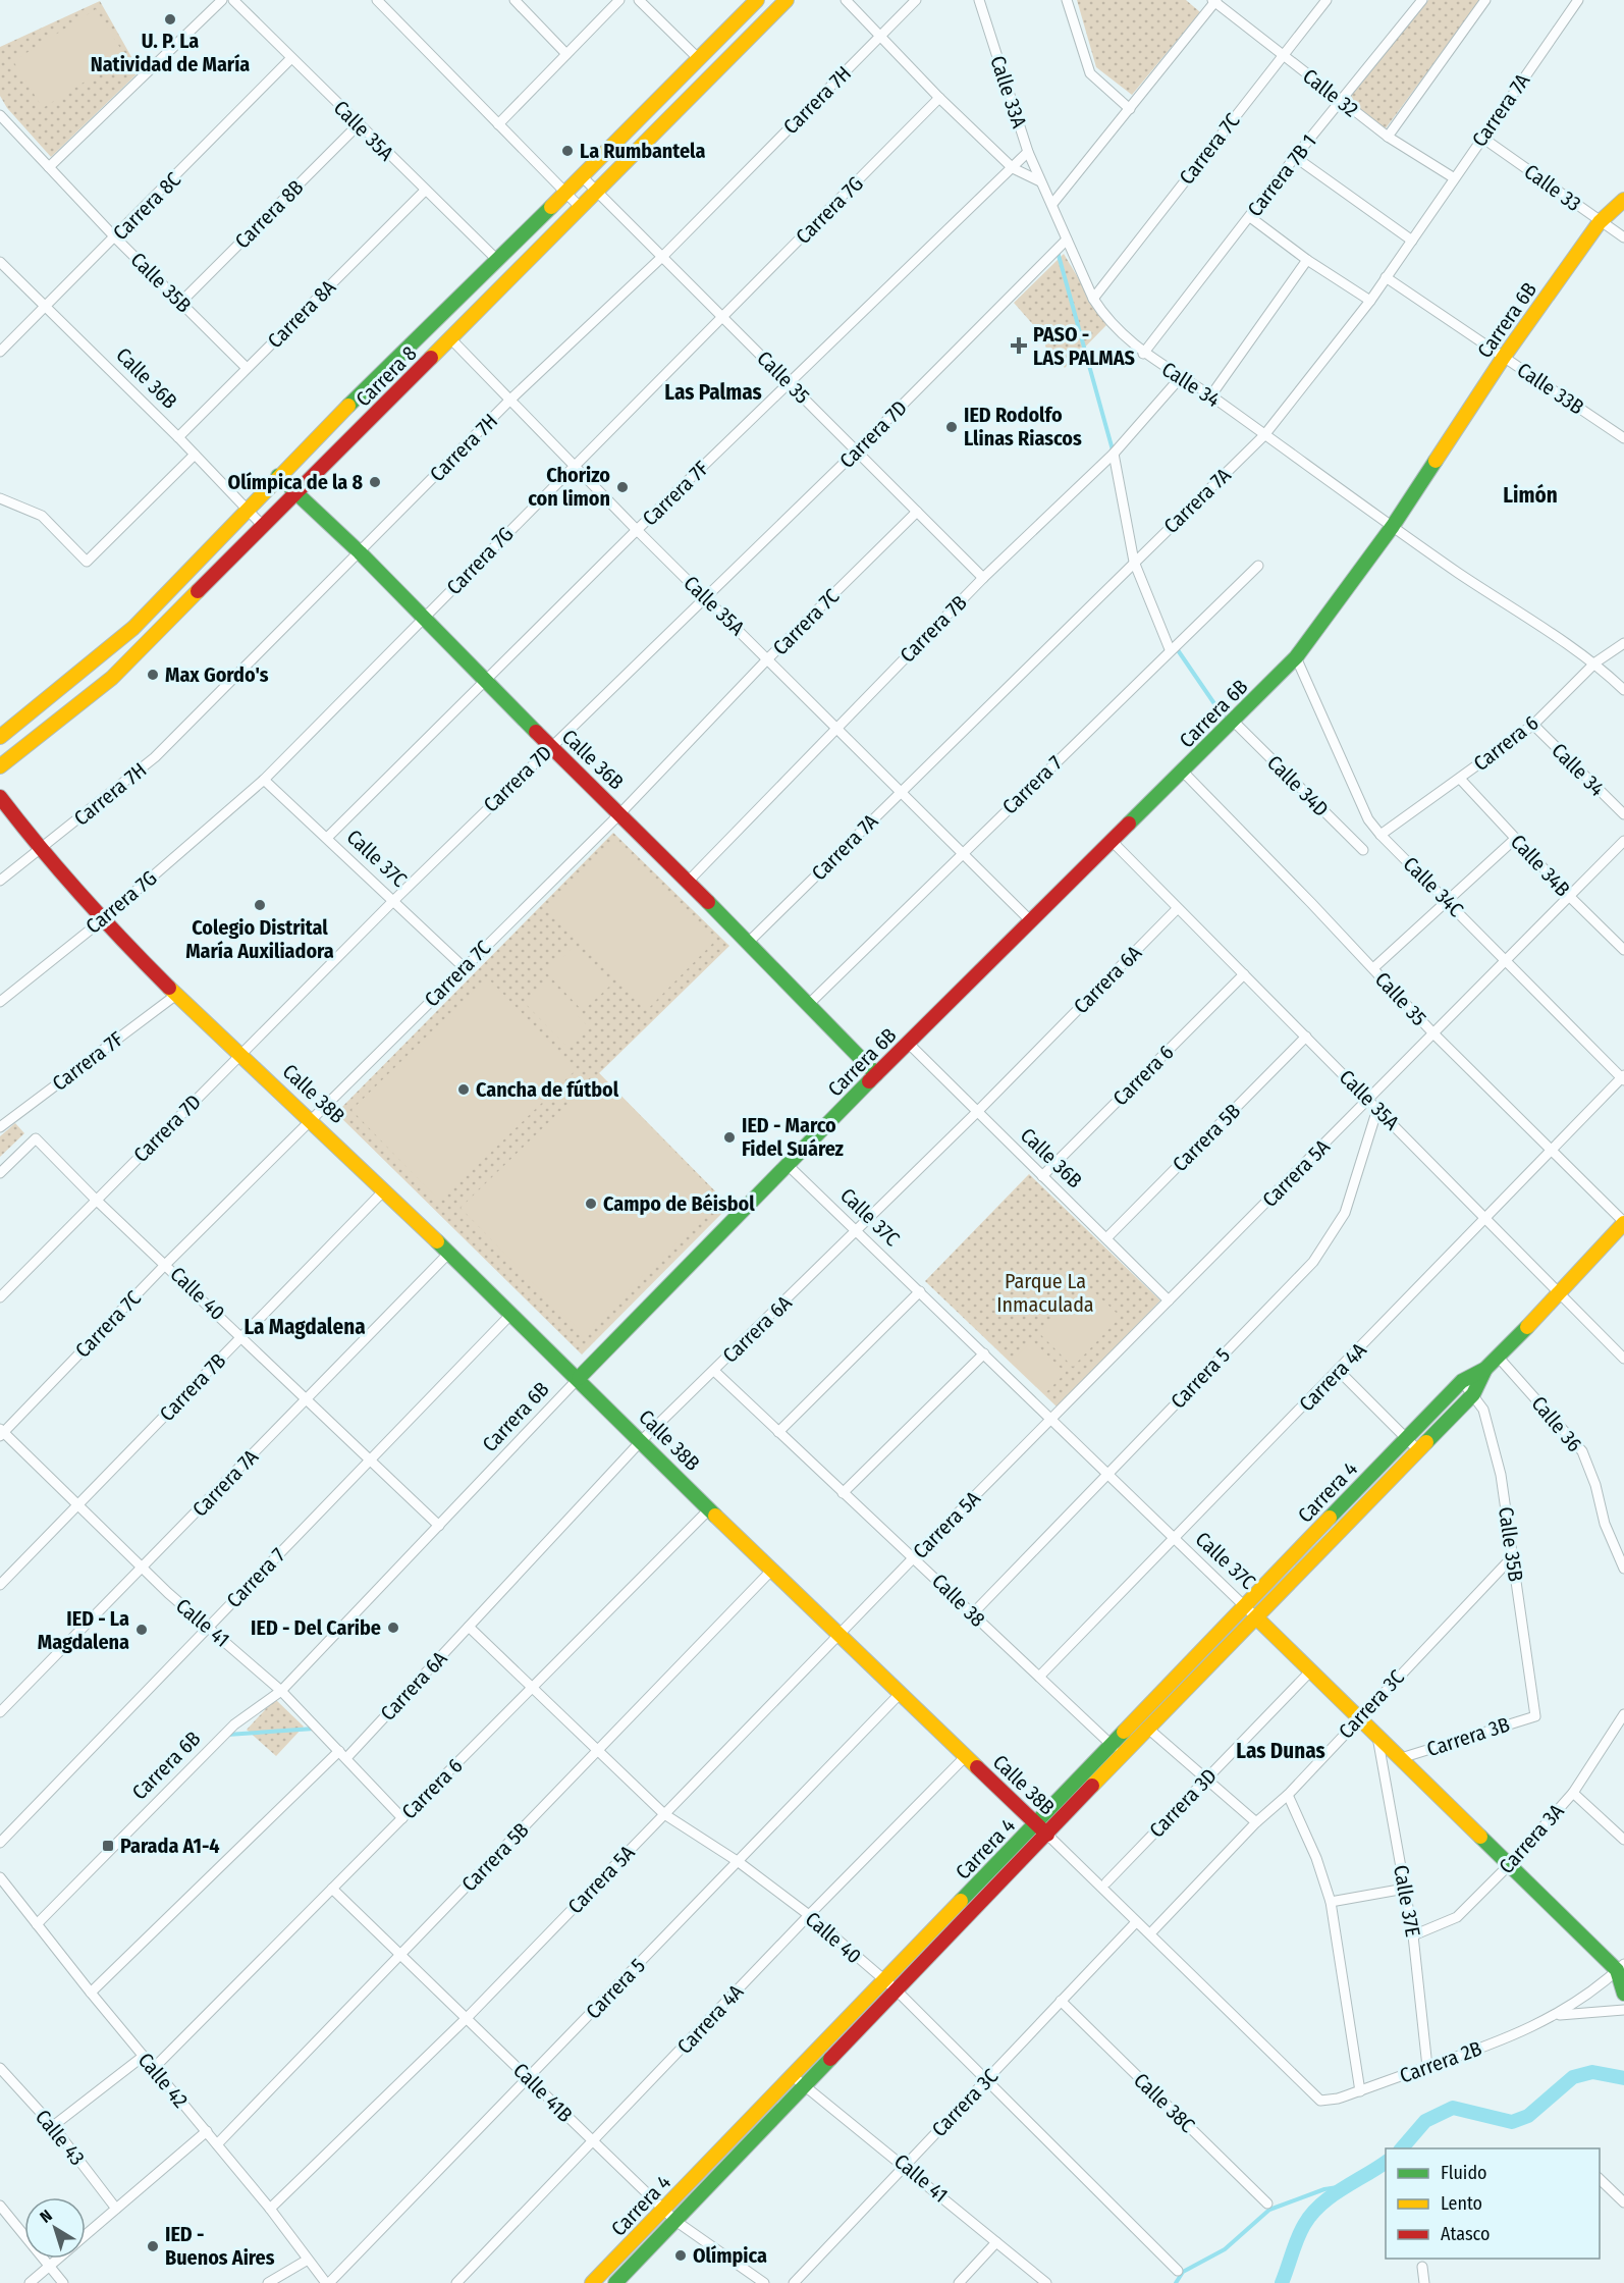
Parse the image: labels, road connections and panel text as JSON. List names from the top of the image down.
{
  "streets": {
    "street": [
      "Calle 33A",
      "Calle 32",
      "Carrera 7H",
      "Carrera 7A",
      "Calle 35A",
      "Carrera 7C",
      "Carrera 7B 1",
      "Calle 33",
      "Carrera 8C",
      "Carrera 7G",
      "Carrera 8B",
      "Calle 35B",
      "Carrera 8A",
      "Carrera 6B",
      "Carrera 8",
      "Calle 35",
      "Calle 36B",
      "Calle 34",
      "Calle 33B",
      "Carrera 7D",
      "Carrera 7F",
      "Carrera 7B",
      "Carrera 6",
      "Carrera 7",
      "Calle 34D",
      "Calle 37C",
      "Calle 34B",
      "Calle 34C",
      "Carrera 6A",
      "Calle 38B",
      "Carrera 5B",
      "Carrera 5A",
      "Calle 40",
      "Carrera 4A",
      "Carrera 5",
      "Calle 36",
      "Carrera 4",
      "Calle 38",
      "Calle 41",
      "Carrera 3C",
      "Carrera 3B",
      "Carrera 3D",
      "Carrera 3A",
      "Calle 37E",
      "Carrera 2B",
      "Calle 42",
      "Calle 41B",
      "Calle 38C",
      "Calle 43"
    ]
  },
  "crossings": [
    ["Calle 33A", "Calle 34"],
    ["Calle 33A", "Carrera 7F"],
    ["Calle 32", "Carrera 7A"],
    ["Calle 32", "Carrera 7C"],
    ["Calle 32", "Carrera 7B 1"],
    ["Carrera 7H", "Calle 35A"],
    ["Carrera 7H", "Calle 35"],
    ["Carrera 7H", "Calle 36B"],
    ["Carrera 7H", "Calle 38B"],
    ["Carrera 7A", "Calle 35A"],
    ["Carrera 7A", "Calle 33"],
    ["Carrera 7A", "Calle 36B"],
    ["Carrera 7A", "Calle 34"],
    ["Carrera 7A", "Calle 33B"],
    ["Carrera 7A", "Calle 38B"],
    ["Carrera 7A", "Calle 40"],
    ["Carrera 7A", "Calle 41"],
    ["Calle 35A", "Carrera 7C"],
    ["Calle 35A", "Carrera 8C"],
    ["Calle 35A", "Carrera 7G"],
    ["Calle 35A", "Carrera 8B"],
    ["Calle 35A", "Carrera 8A"],
    ["Calle 35A", "Carrera 6B"],
    ["Calle 35A", "Carrera 8"],
    ["Calle 35A", "Carrera 7D"],
    ["Calle 35A", "Carrera 7F"],
    ["Calle 35A", "Carrera 7B"],
    ["Calle 35A", "Carrera 6"],
    ["Calle 35A", "Carrera 7"],
    ["Calle 35A", "Carrera 6A"],
    ["Calle 35A", "Carrera 5B"],
    ["Calle 35A", "Carrera 5A"],
    ["Calle 35A", "Carrera 4A"],
    ["Calle 35A", "Carrera 5"],
    ["Calle 35A", "Carrera 4"],
    ["Carrera 7C", "Calle 35"],
    ["Carrera 7C", "Calle 36B"],
    ["Carrera 7C", "Calle 34"],
    ["Carrera 7C", "Calle 37C"],
    ["Carrera 7C", "Calle 38B"],
    ["Carrera 7C", "Calle 40"],
    ["Carrera 7C", "Calle 41"],
    ["Carrera 7B 1", "Calle 34"],
    ["Calle 33", "Carrera 6B"],
    ["Carrera 8C", "Calle 35B"],
    ["Carrera 8C", "Calle 36B"],
    ["Carrera 7G", "Calle 35"],
    ["Carrera 7G", "Calle 36B"],
    ["Carrera 7G", "Calle 37C"],
    ["Carrera 7G", "Calle 38B"],
    ["Carrera 8B", "Calle 35B"],
    ["Calle 35B", "Carrera 8A"],
    ["Calle 35B", "Carrera 4"],
    ["Calle 35B", "Carrera 3C"],
    ["Calle 35B", "Carrera 3B"],
    ["Carrera 8A", "Calle 36B"],
    ["Carrera 6B", "Calle 35"],
    ["Carrera 6B", "Calle 36B"],
    ["Carrera 6B", "Calle 34"],
    ["Carrera 6B", "Calle 33B"],
    ["Carrera 6B", "Calle 34D"],
    ["Carrera 6B", "Calle 37C"],
    ["Carrera 6B", "Calle 34C"],
    ["Carrera 6B", "Calle 38B"],
    ["Carrera 6B", "Calle 40"],
    ["Carrera 6B", "Calle 41"],
    ["Carrera 6B", "Calle 42"],
    ["Carrera 8", "Calle 35"],
    ["Carrera 8", "Calle 36B"],
    ["Calle 35", "Carrera 7D"],
    ["Calle 35", "Carrera 7F"],
    ["Calle 35", "Carrera 7B"],
    ["Calle 35", "Carrera 5A"],
    ["Calle 35", "Carrera 4A"],
    ["Calle 35", "Carrera 4"],
    ["Calle 36B", "Carrera 7D"],
    ["Calle 36B", "Carrera 7F"],
    ["Calle 36B", "Carrera 7B"],
    ["Calle 36B", "Carrera 6"],
    ["Calle 36B", "Carrera 7"],
    ["Calle 36B", "Carrera 6A"],
    ["Calle 36B", "Carrera 5B"],
    ["Calle 36B", "Carrera 5A"],
    ["Calle 34", "Carrera 7D"],
    ["Calle 34", "Carrera 7B"],
    ["Calle 34", "Carrera 6"],
    ["Carrera 7D", "Calle 37C"],
    ["Carrera 7D", "Calle 38B"],
    ["Carrera 7D", "Calle 40"],
    ["Carrera 7F", "Calle 37C"],
    ["Carrera 7F", "Calle 38B"],
    ["Carrera 7B", "Calle 38B"],
    ["Carrera 7B", "Calle 40"],
    ["Carrera 7B", "Calle 41"],
    ["Carrera 6", "Calle 34B"],
    ["Carrera 6", "Calle 34C"],
    ["Carrera 6", "Calle 38B"],
    ["Carrera 6", "Calle 40"],
    ["Carrera 6", "Calle 41"],
    ["Carrera 6", "Calle 42"],
    ["Carrera 6", "Calle 41B"],
    ["Carrera 7", "Calle 38B"],
    ["Carrera 7", "Calle 40"],
    ["Carrera 7", "Calle 41"],
    ["Calle 37C", "Carrera 6A"],
    ["Calle 37C", "Carrera 5A"],
    ["Calle 37C", "Carrera 4A"],
    ["Calle 37C", "Carrera 5"],
    ["Calle 37C", "Carrera 4"],
    ["Calle 37C", "Carrera 3C"],
    ["Calle 37C", "Carrera 3B"],
    ["Calle 37C", "Carrera 3D"],
    ["Calle 37C", "Carrera 3A"],
    ["Calle 37C", "Calle 37E"],
    ["Calle 37C", "Carrera 2B"],
    ["Calle 34B", "Carrera 5A"],
    ["Calle 34C", "Carrera 5A"],
    ["Calle 34C", "Carrera 4A"],
    ["Carrera 6A", "Calle 38B"],
    ["Carrera 6A", "Calle 40"],
    ["Carrera 6A", "Calle 38"],
    ["Carrera 6A", "Calle 41"],
    ["Carrera 6A", "Calle 42"],
    ["Calle 38B", "Carrera 5B"],
    ["Calle 38B", "Carrera 5A"],
    ["Calle 38B", "Carrera 4A"],
    ["Calle 38B", "Carrera 5"],
    ["Calle 38B", "Carrera 4"],
    ["Calle 38B", "Carrera 3C"],
    ["Calle 38B", "Carrera 2B"],
    ["Carrera 5B", "Calle 40"],
    ["Carrera 5B", "Calle 42"],
    ["Carrera 5B", "Calle 41B"],
    ["Carrera 5A", "Calle 40"],
    ["Carrera 5A", "Calle 38"],
    ["Carrera 5A", "Calle 42"],
    ["Carrera 5A", "Calle 41B"],
    ["Calle 40", "Carrera 4A"],
    ["Calle 40", "Carrera 5"],
    ["Calle 40", "Carrera 4"],
    ["Calle 40", "Carrera 3C"],
    ["Carrera 4A", "Calle 38"],
    ["Carrera 4A", "Calle 41B"],
    ["Carrera 5", "Calle 38"],
    ["Carrera 5", "Calle 42"],
    ["Carrera 5", "Calle 41B"],
    ["Calle 36", "Carrera 4"],
    ["Carrera 4", "Calle 38"],
    ["Carrera 4", "Calle 41"],
    ["Carrera 4", "Calle 41B"],
    ["Calle 41", "Carrera 3C"],
    ["Carrera 3C", "Calle 38C"],
    ["Carrera 3A", "Calle 37E"],
    ["Calle 37E", "Carrera 2B"]
  ],
  "districts": [
    "Las Palmas",
    "Limón",
    "La Magdalena",
    "Las Dunas"
  ],
  "parks": ["Parque La Inmaculada"],
  "places": {
    "other": [
      "U. P. La Natividad de María",
      "La Rumbantela",
      "IED Rodolfo Llinas Riascos",
      "Olímpica de la 8",
      "Chorizo con limon",
      "Max Gordo's",
      "Colegio Distrital María Auxiliadora",
      "Cancha de fútbol",
      "IED - Marco Fidel Suárez",
      "Campo de Béisbol",
      "IED - Del Caribe",
      "IED - La Magdalena",
      "IED - Buenos Aires",
      "Olímpica"
    ],
    "health": ["PASO - LAS PALMAS"],
    "transit": ["Parada A1-4"]
  },
  "legend": ["Fluido", "Lento", "Atasco"],
  "north": "top left"
}
